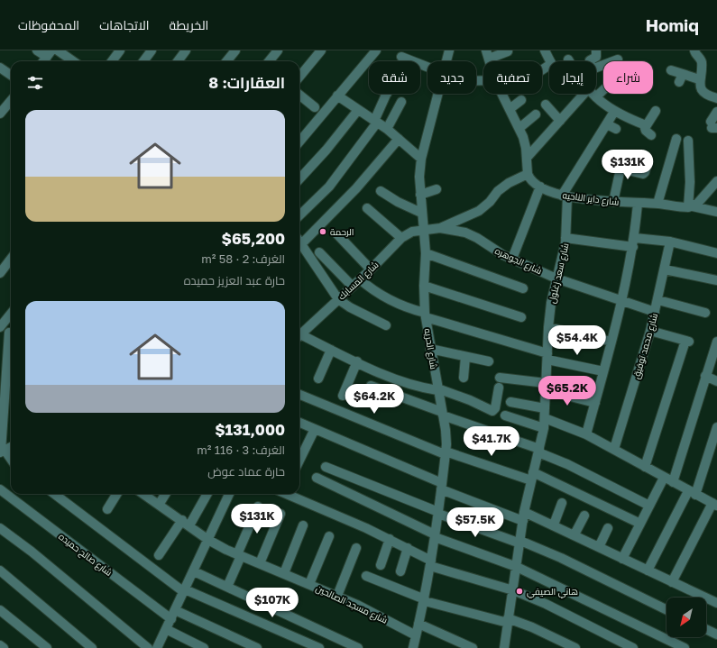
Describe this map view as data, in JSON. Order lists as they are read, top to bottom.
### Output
{
  "streets": {
    "street": [
      "شارع داير الناحيه",
      "شارع الجوهره",
      "شارع سعد زغلول",
      "شارع المسابك",
      "شارع محمد توفيق",
      "شارع الحريه",
      "شارع صالح حميده",
      "شارع مسجد الصالحين"
    ]
  },
  "crossings": [
    ["شارع داير الناحيه", "شارع سعد زغلول"],
    ["شارع الجوهره", "شارع سعد زغلول"],
    ["شارع الجوهره", "شارع المسابك"],
    ["شارع الجوهره", "شارع محمد توفيق"],
    ["شارع الجوهره", "شارع الحريه"],
    ["شارع المسابك", "شارع الحريه"],
    ["شارع الحريه", "شارع مسجد الصالحين"]
  ],
  "places": ["الرحمة", "هاني الصيفي"],
  "north": "bottom left",
  "page": {
    "header": "Homiq",
    "nav": ["الخريطة", "الاتجاهات", "المحفوظات"],
    "chip": [
      "شراء",
      "إيجار",
      "تصفية",
      "جديد",
      "شقة"
    ],
    "heading": "العقارات: 8",
    "list": [
      {
        "name": "$65,200",
        "note": "الغرف: 2 · 58 m² · حارة عبد العزيز حميده"
      },
      {
        "name": "$131,000",
        "note": "الغرف: 3 · 116 m² · حارة عماد عوض"
      }
    ],
    "price": [
      "$131K",
      "$54.4K",
      "$65.2K",
      "$64.2K",
      "$41.7K",
      "$131K",
      "$57.5K",
      "$107K"
    ]
  }
}
